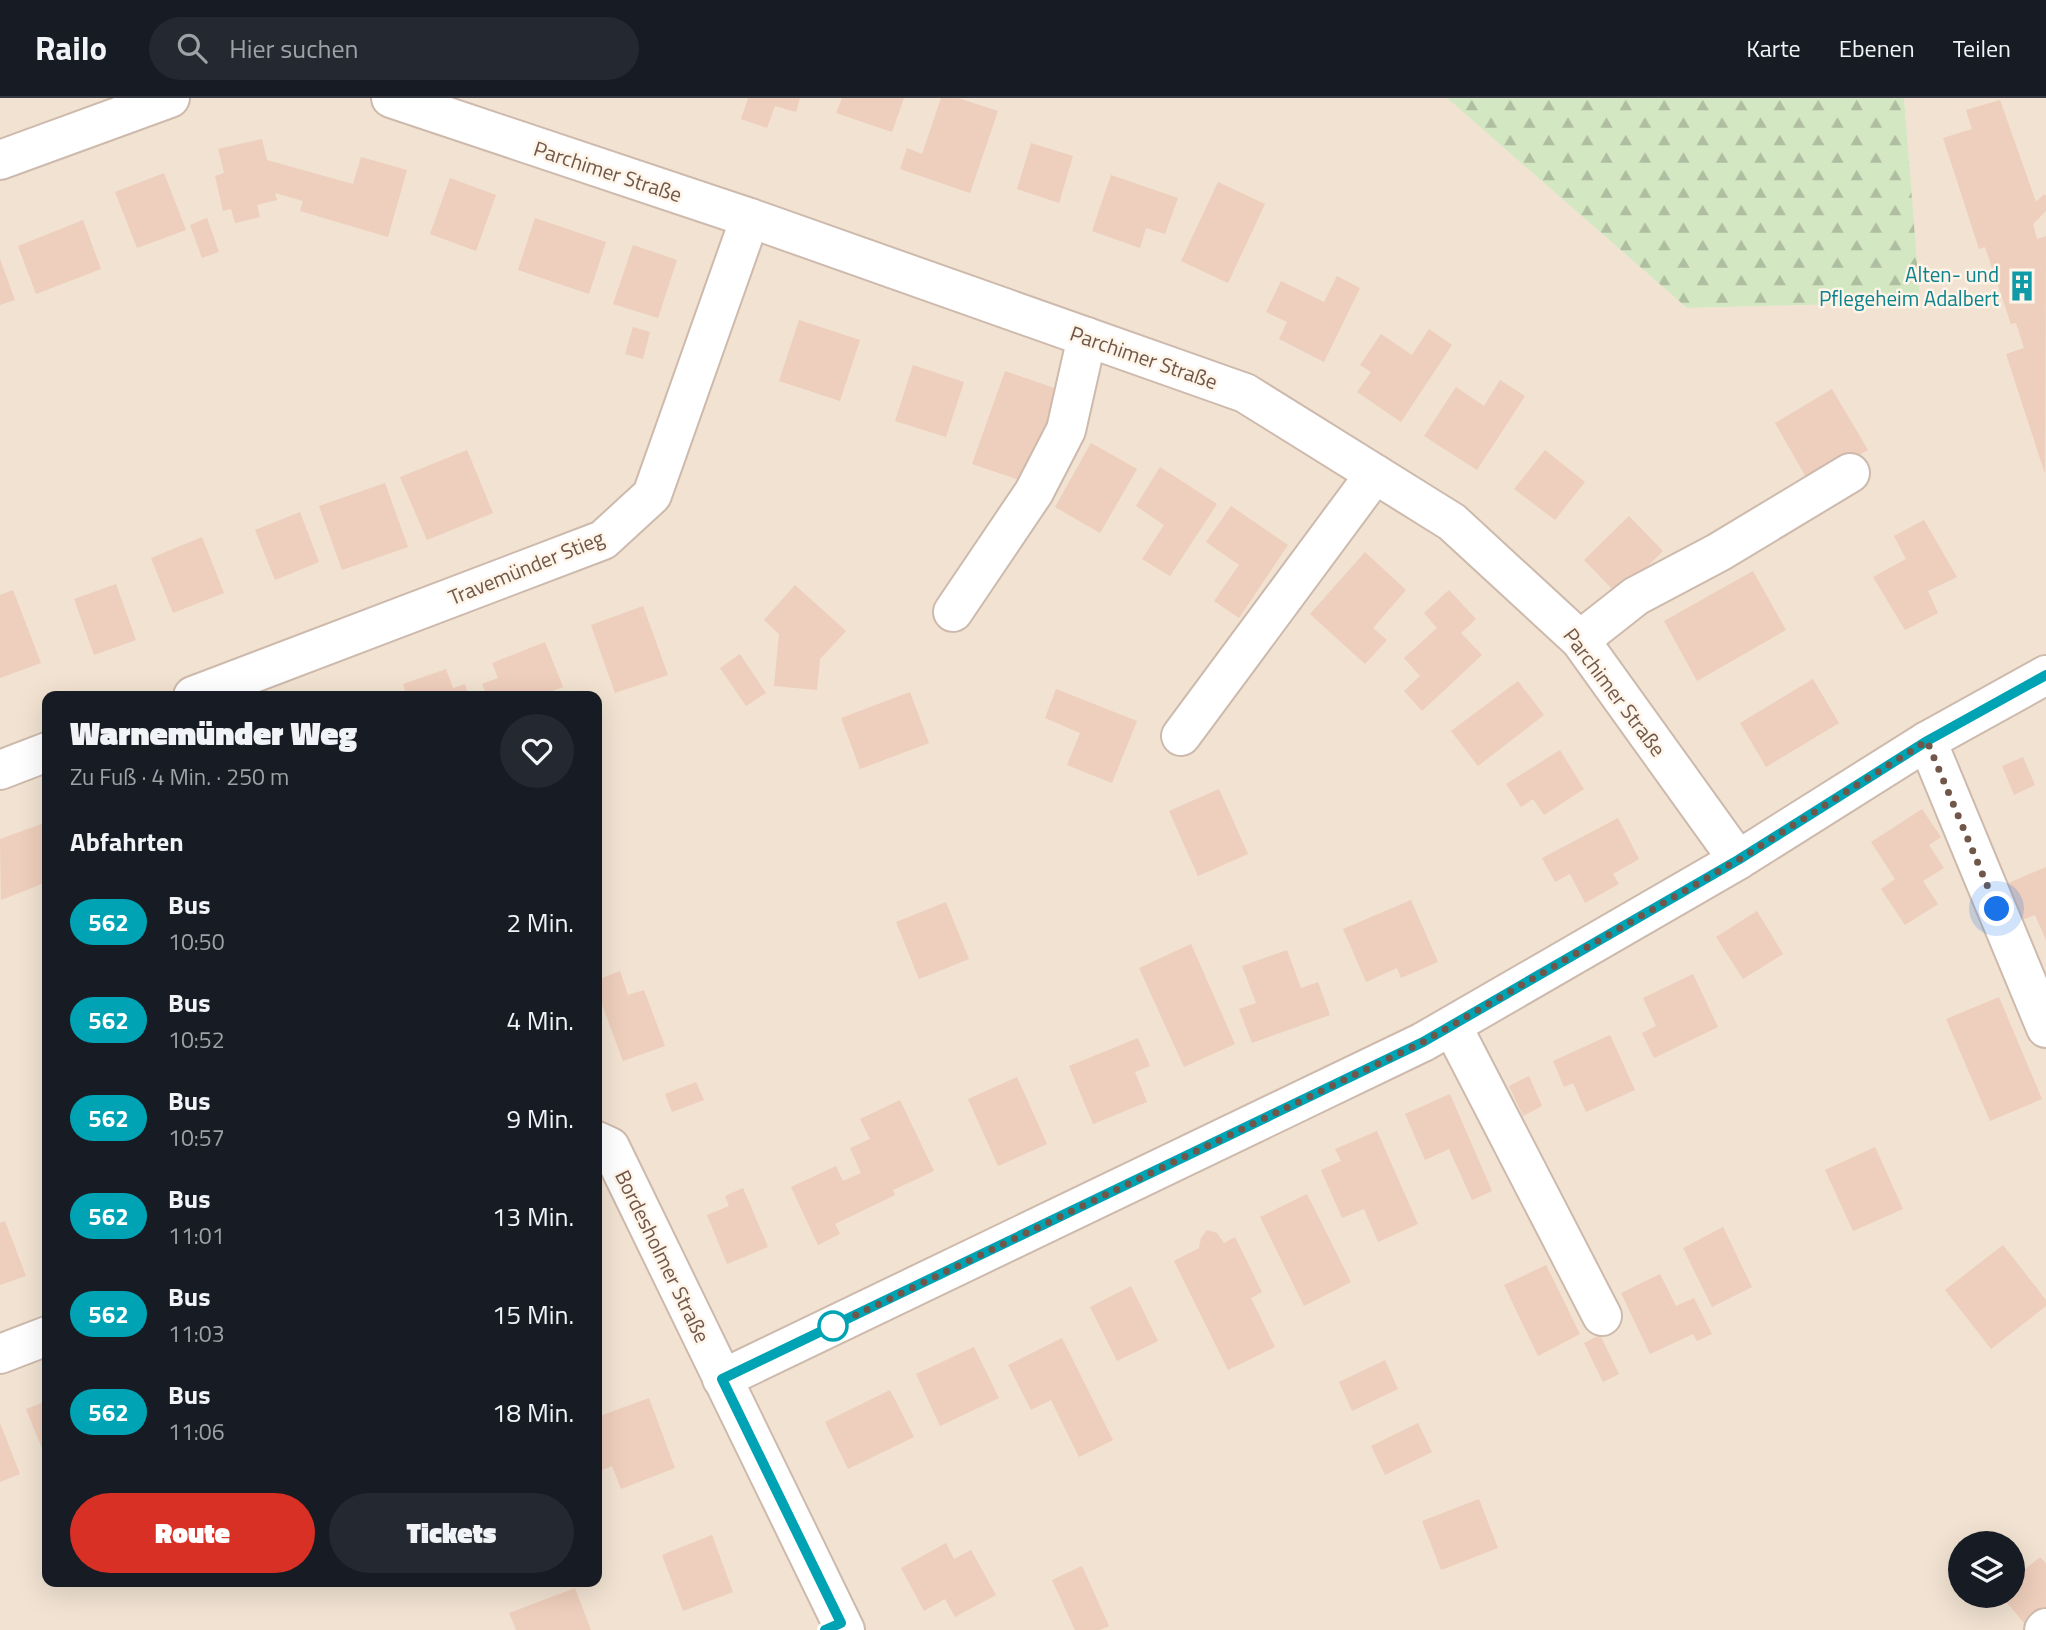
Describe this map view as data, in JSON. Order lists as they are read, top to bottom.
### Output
{
  "streets": {
    "street": ["Parchimer Straße", "Travemünder Stieg", "Bordesholmer Straße"]
  },
  "crossings": [
    ["Parchimer Straße", "Travemünder Stieg"]
  ],
  "places": {
    "building": ["Alten- und Pflegeheim Adalbert"]
  },
  "lines": ["bus line 562"],
  "page": {
    "header": "Railo",
    "search": "Hier suchen",
    "nav": ["Karte", "Ebenen", "Teilen"],
    "heading": [
      ["Warnemünder Weg", "Zu Fuß · 4 Min. · 250 m"],
      "Abfahrten"
    ],
    "list": [
      {
        "mark": "562",
        "name": "Bus",
        "note": "10:50",
        "value": "2 Min."
      },
      {
        "mark": "562",
        "name": "Bus",
        "note": "10:52",
        "value": "4 Min."
      },
      {
        "mark": "562",
        "name": "Bus",
        "note": "10:57",
        "value": "9 Min."
      },
      {
        "mark": "562",
        "name": "Bus",
        "note": "11:01",
        "value": "13 Min."
      },
      {
        "mark": "562",
        "name": "Bus",
        "note": "11:03",
        "value": "15 Min."
      },
      {
        "mark": "562",
        "name": "Bus",
        "note": "11:06",
        "value": "18 Min."
      }
    ],
    "buttons": ["Route", "Tickets"]
  }
}
